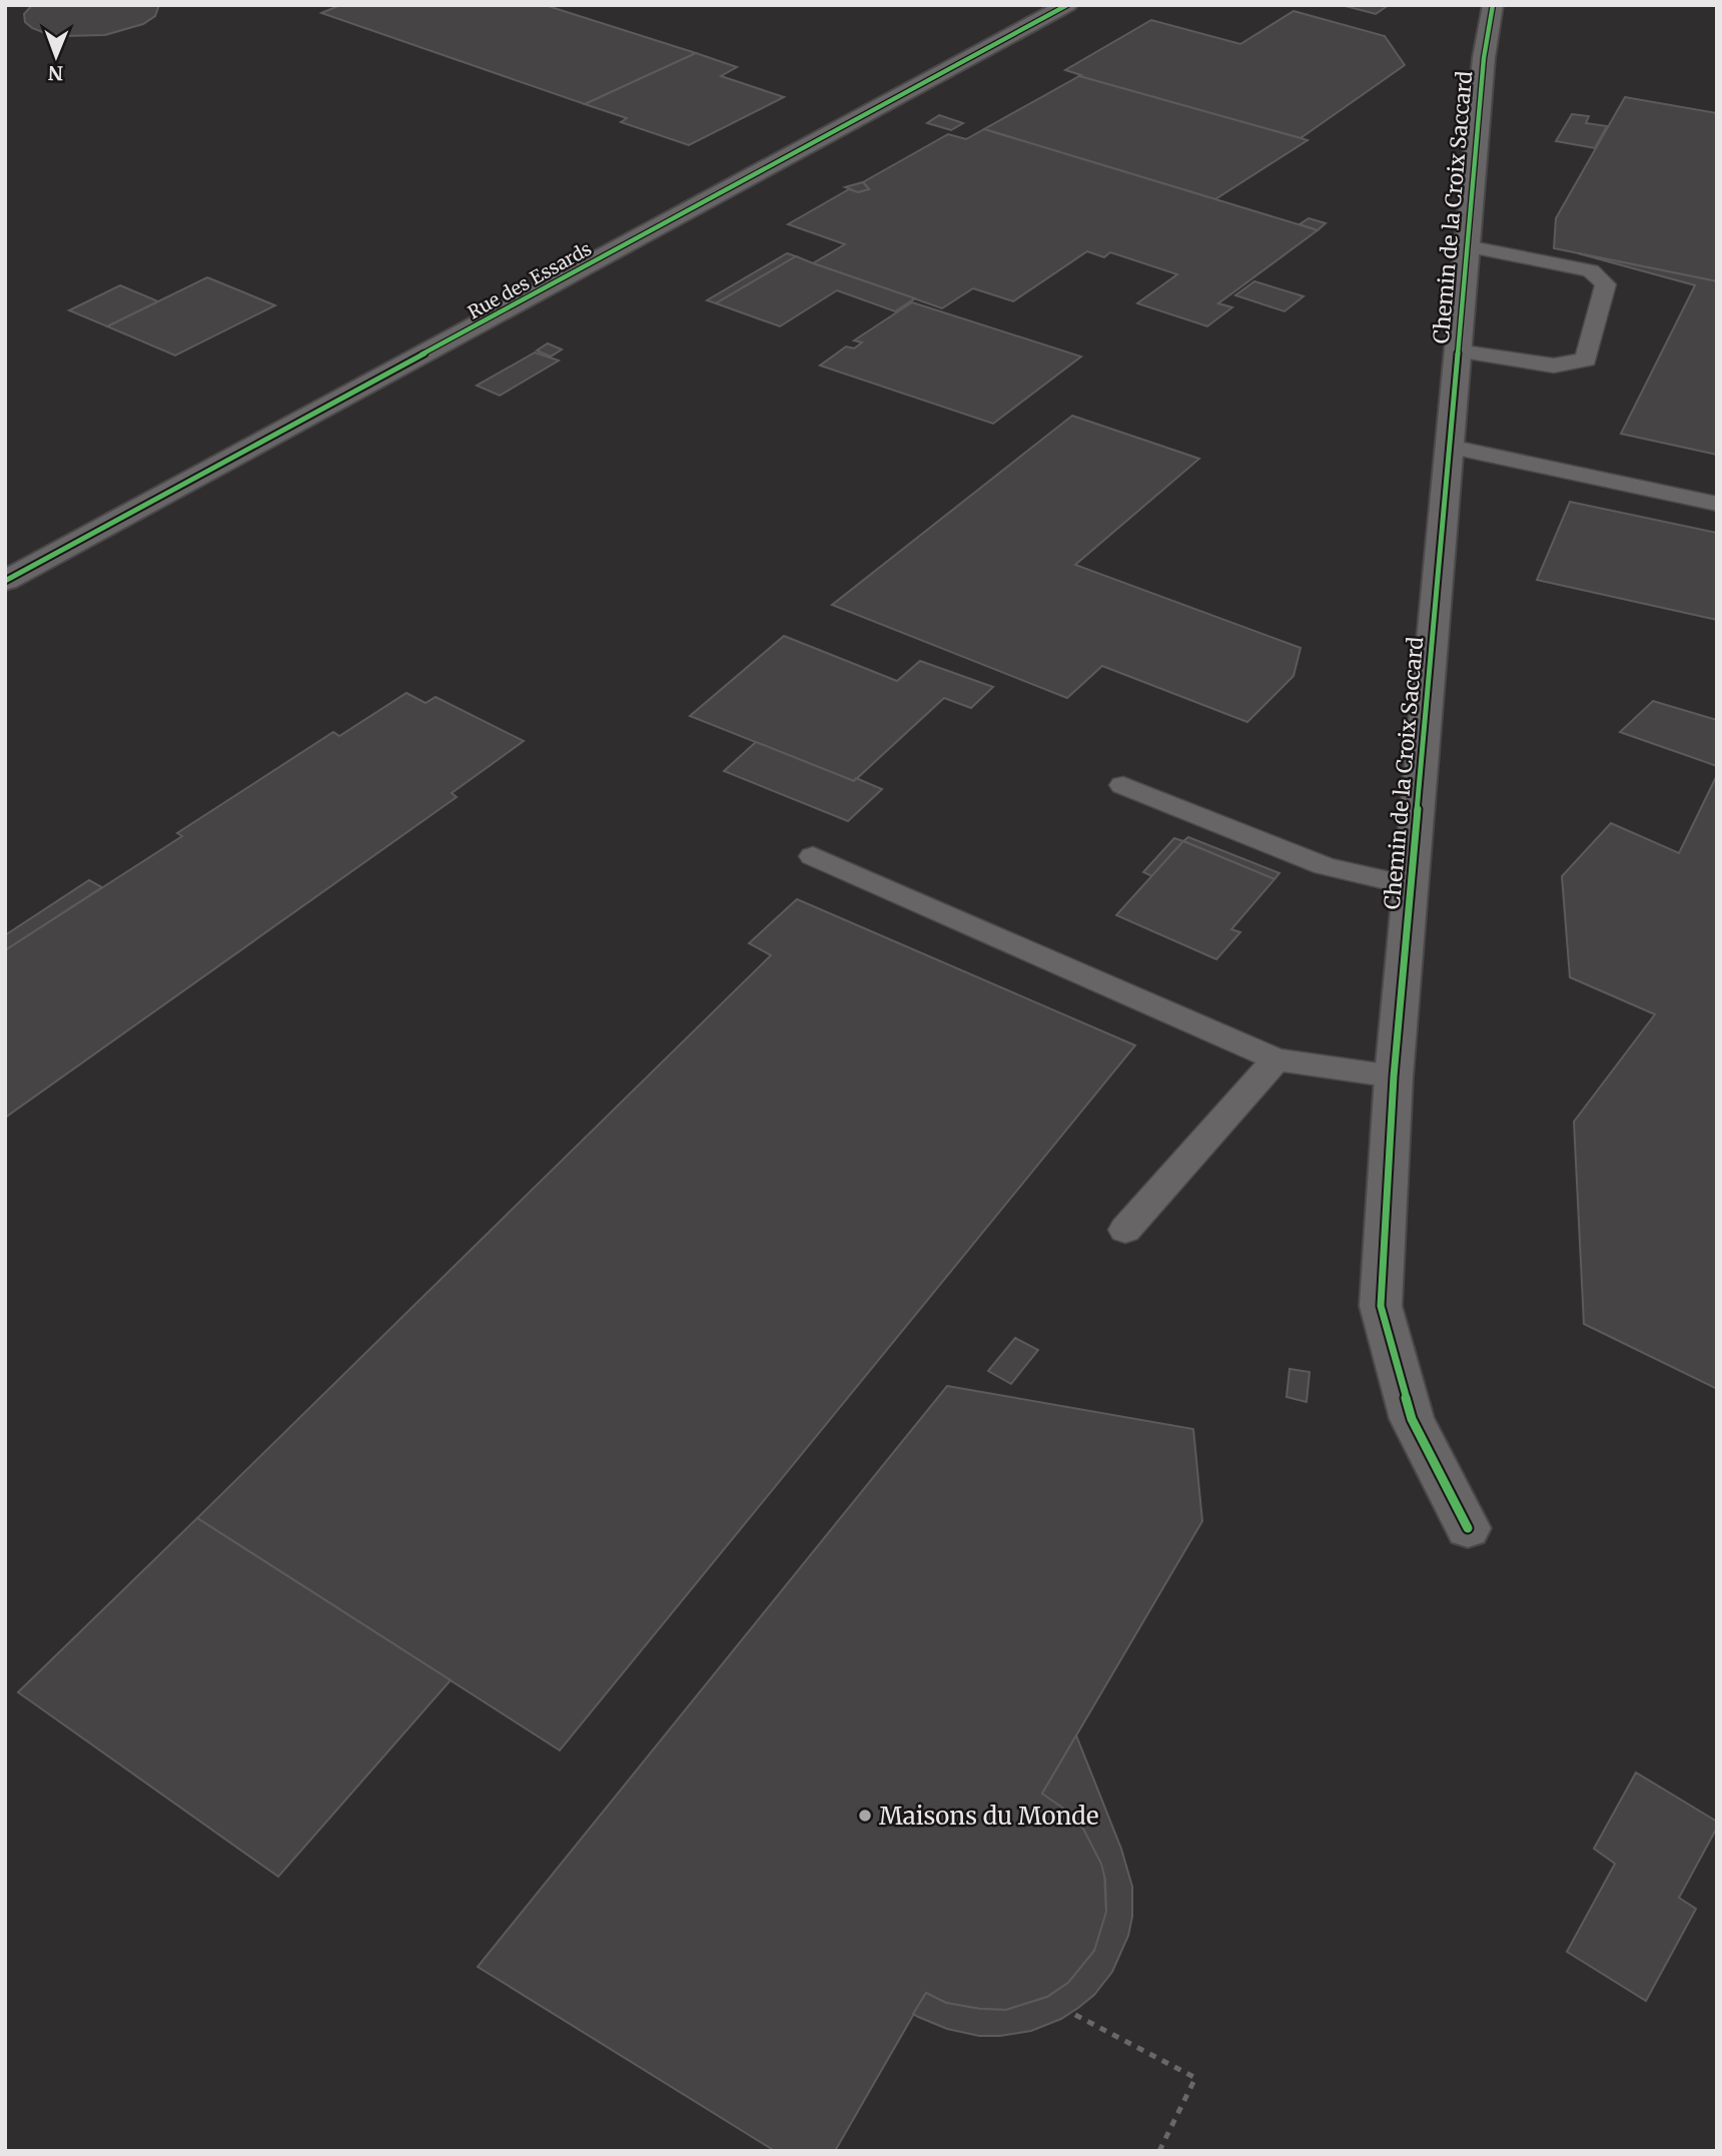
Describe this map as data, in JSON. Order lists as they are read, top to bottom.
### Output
{
  "streets": {
    "street": ["Chemin de la Croix Saccard", "Rue des Essards"]
  },
  "places": ["Maisons du Monde"],
  "north": "bottom"
}
